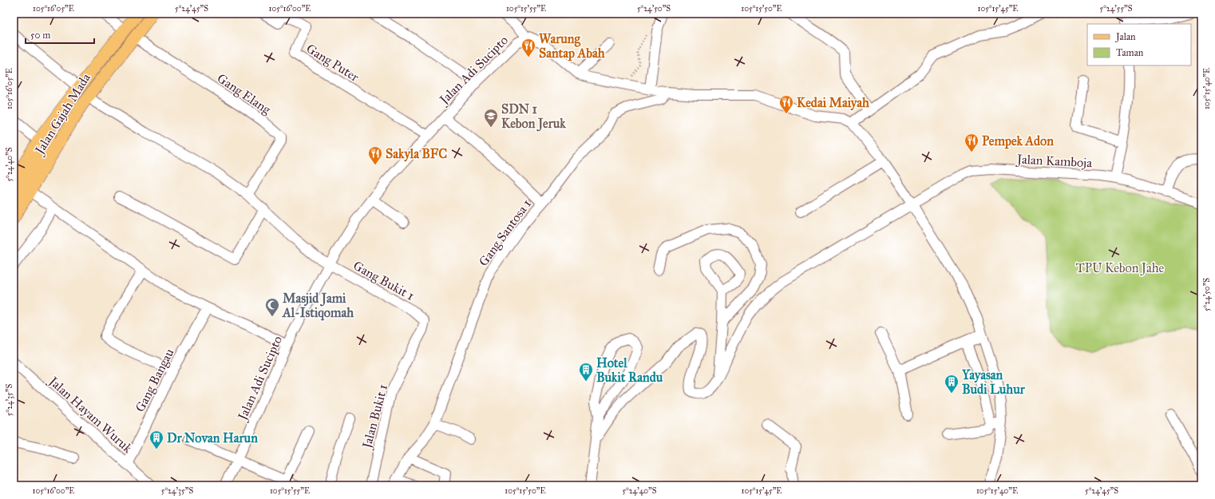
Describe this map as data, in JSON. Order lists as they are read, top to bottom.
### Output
{
  "streets": {
    "main road": ["Jalan Gajah Mada"],
    "street": [
      "Gang Puter",
      "Jalan Adi Sucipto",
      "Gang Elang",
      "Jalan Kamboja",
      "Gang Santosa 1",
      "Gang Bukit 1",
      "Gang Bangau",
      "Jalan Hayam Wuruk",
      "Jalan Bukit 1"
    ]
  },
  "crossings": [
    ["Gang Puter", "Jalan Adi Sucipto"],
    ["Jalan Adi Sucipto", "Gang Santosa 1"],
    ["Jalan Adi Sucipto", "Gang Bukit 1"],
    ["Gang Elang", "Jalan Gajah Mada"],
    ["Gang Elang", "Gang Bukit 1"],
    ["Jalan Gajah Mada", "Gang Bukit 1"],
    ["Gang Bukit 1", "Jalan Bukit 1"],
    ["Gang Bangau", "Jalan Hayam Wuruk"]
  ],
  "parks": ["TPU Kebon Jahe"],
  "places": {
    "restaurant": [
      "Warung Santap Abah",
      "Kedai Maiyah",
      "Pempek Adon",
      "Sakyla BFC"
    ],
    "school or university": ["SDN 1 Kebon Jeruk"],
    "mosque": ["Masjid Jami Al-Istiqomah"],
    "building": ["Hotel Bukit Randu", "Yayasan Budi Luhur", "Dr Novan Harun"]
  },
  "legend": ["Jalan", "Taman"],
  "scale_bar": "50 m",
  "coordinates": [
    "105°16'05\"E",
    "5°24'45\"S",
    "105°16'00\"E",
    "105°15'55\"E",
    "5°24'50\"S",
    "105°15'50\"E",
    "105°15'45\"E",
    "5°24'55\"S",
    "105°15'40\"E",
    "5°24'40\"S",
    "5°24'35\"S"
  ]
}
